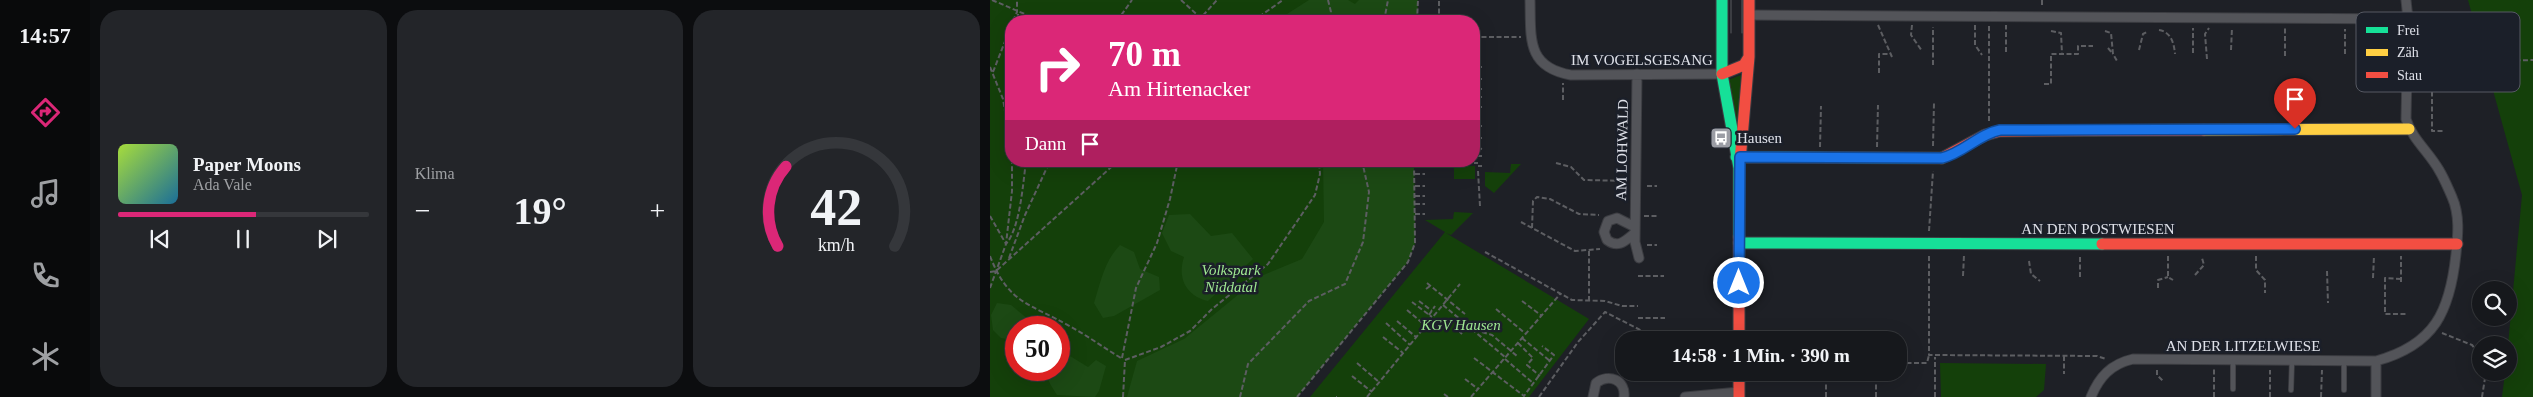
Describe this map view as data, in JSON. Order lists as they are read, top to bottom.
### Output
{
  "streets": {
    "street": [
      "IM VOGELSGESANG",
      "AM LOHWALD",
      "AN DEN POSTWIESEN",
      "AN DER LITZELWIESE"
    ]
  },
  "crossings": [
    ["IM VOGELSGESANG", "AM LOHWALD"],
    ["AN DEN POSTWIESEN", "AN DER LITZELWIESE"]
  ],
  "parks": ["Volkspark Niddatal", "KGV Hausen"],
  "places": {
    "bus stop": ["Hausen"]
  },
  "legend": ["Frei", "Zäh", "Stau"],
  "page": {
    "tabs": "14:57",
    "tile": "Klima",
    "turn": ["70 m", "Am Hirtenacker"],
    "then": "Dann",
    "song": ["Paper Moons", "Ada Vale"],
    "heat": ["−", "19°", "+"],
    "limit": "50",
    "trip": "14:58 · 1 Min. · 390 m",
    "gauge": ["42", "km/h"]
  }
}
